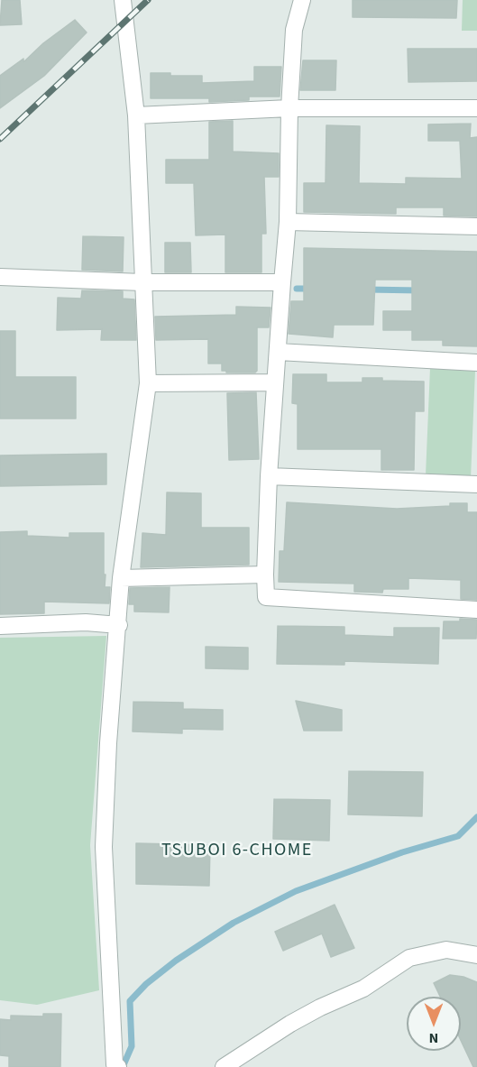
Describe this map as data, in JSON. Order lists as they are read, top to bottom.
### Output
{
  "districts": ["TSUBOI 6-CHOME"],
  "north": "bottom"
}
